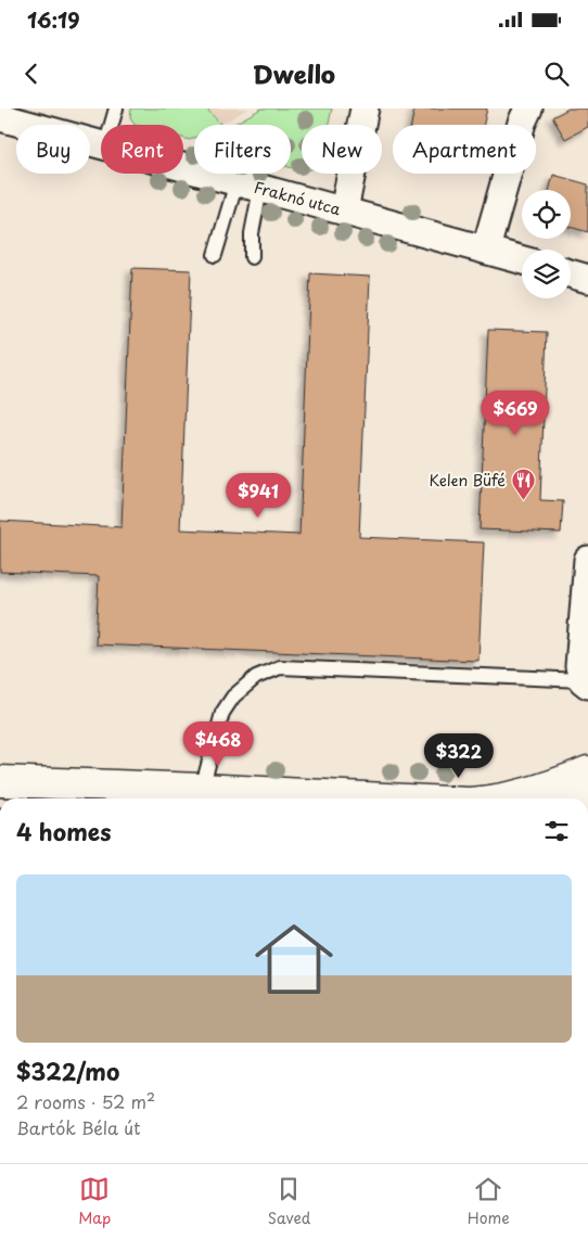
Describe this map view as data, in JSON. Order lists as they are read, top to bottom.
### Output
{
  "streets": {
    "street": ["Fraknó utca"]
  },
  "places": {
    "restaurant": ["Kelen Büfé"]
  },
  "page": {
    "status": "16:19",
    "header": "Dwello",
    "chip": [
      "Buy",
      "Rent",
      "Filters",
      "New",
      "Apartment"
    ],
    "price": [
      "$669",
      "$941",
      "$468",
      "$322"
    ],
    "heading": "4 homes",
    "list": [
      {
        "name": "$322/mo",
        "note": "2 rooms · 52 m² · Bartók Béla út"
      }
    ],
    "tabs": ["Map", "Saved", "Home"]
  }
}
